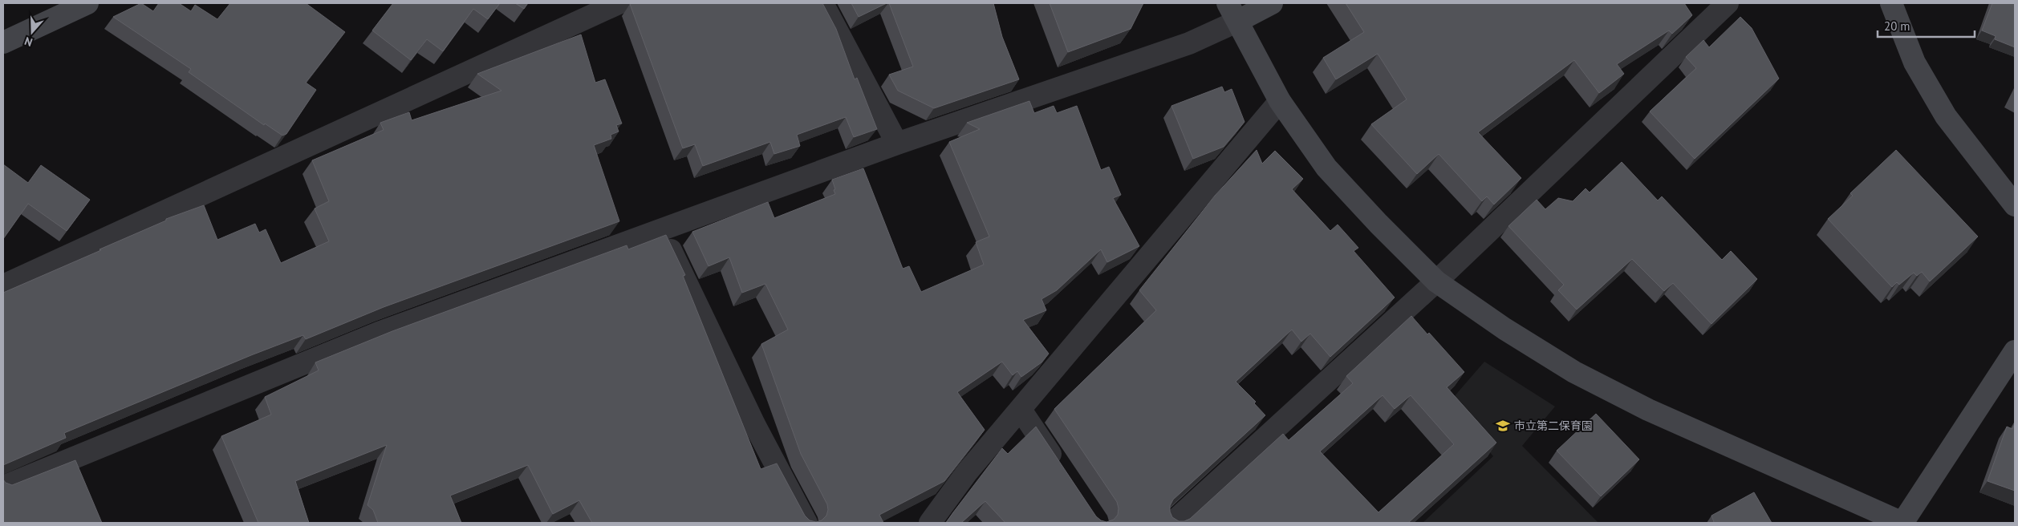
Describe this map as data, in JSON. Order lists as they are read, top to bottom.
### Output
{
  "places": {
    "school or university": ["市立第二保育園"]
  },
  "scale_bar": "20 m",
  "north": "bottom"
}
